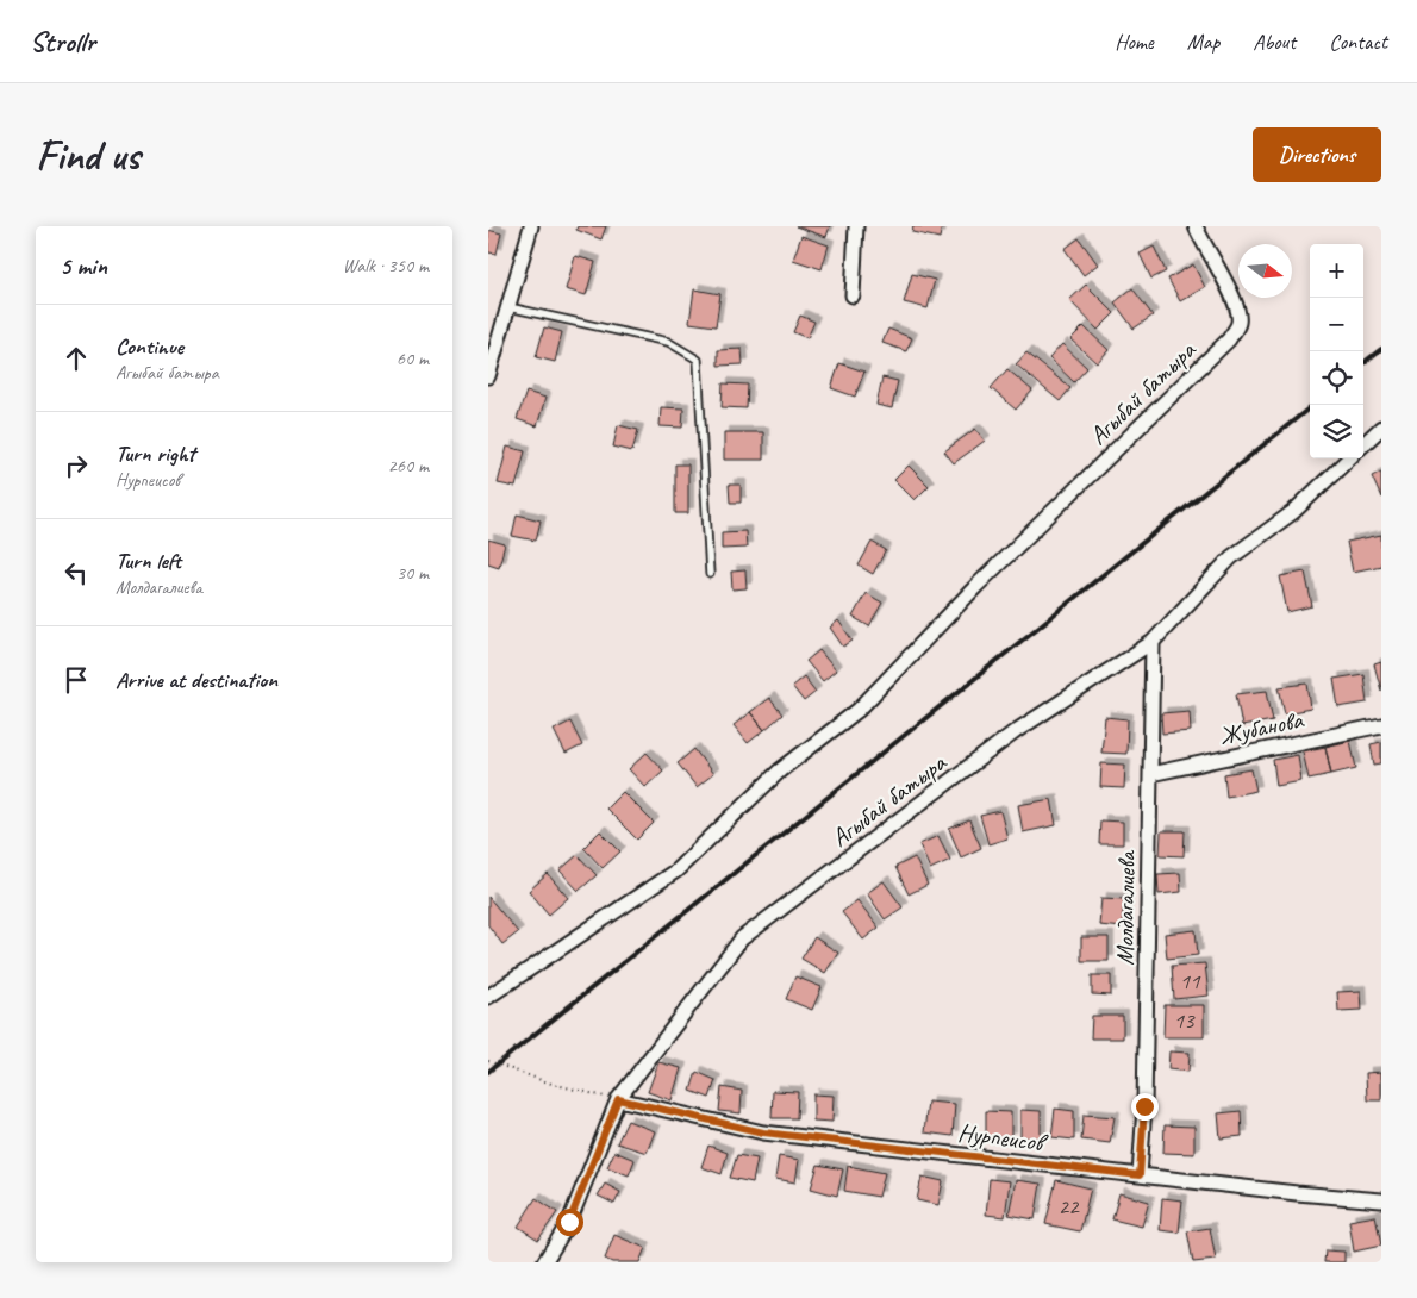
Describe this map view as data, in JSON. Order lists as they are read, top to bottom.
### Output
{
  "streets": {
    "street": [
      "Агыбай батыра",
      "Жубанова",
      "Молдагалиева",
      "Нурпеисов"
    ]
  },
  "crossings": [
    ["Агыбай батыра", "Молдагалиева"],
    ["Агыбай батыра", "Нурпеисов"],
    ["Жубанова", "Молдагалиева"],
    ["Молдагалиева", "Нурпеисов"]
  ],
  "house_numbers": ["11", "13", "22"],
  "north": "right",
  "page": {
    "header": "Strollr",
    "nav": [
      "Home",
      "Map",
      "About",
      "Contact"
    ],
    "buttons": "Directions",
    "title": "Find us",
    "heading": ["5 min", "Walk · 350 m"],
    "map_buttons": ["+", "−"],
    "list": [
      ["Continue", "Агыбай батыра", "60 m"],
      ["Turn right", "Нурпеисов", "260 m"],
      ["Turn left", "Молдагалиева", "30 m"],
      "Arrive at destination"
    ]
  }
}
